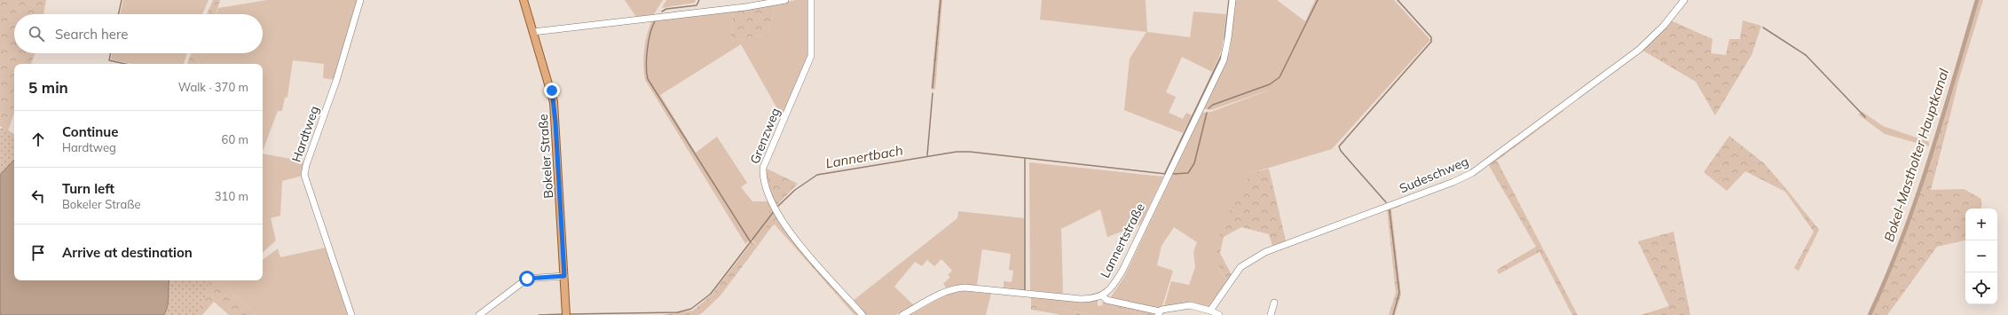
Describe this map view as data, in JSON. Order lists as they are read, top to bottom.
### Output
{
  "streets": {
    "main road": ["Bokeler Straße"],
    "street": [
      "Hardtweg",
      "Grenzweg",
      "Sudeschweg",
      "Lannertstraße"
    ]
  },
  "water": ["Bokel-Mastholter Hauptkanal", "Lannertbach"],
  "page": {
    "search": "Search here",
    "heading": ["5 min", "Walk · 370 m"],
    "list": [
      ["Continue", "Hardtweg", "60 m"],
      ["Turn left", "Bokeler Straße", "310 m"],
      "Arrive at destination"
    ],
    "map_buttons": ["+", "−"]
  }
}
